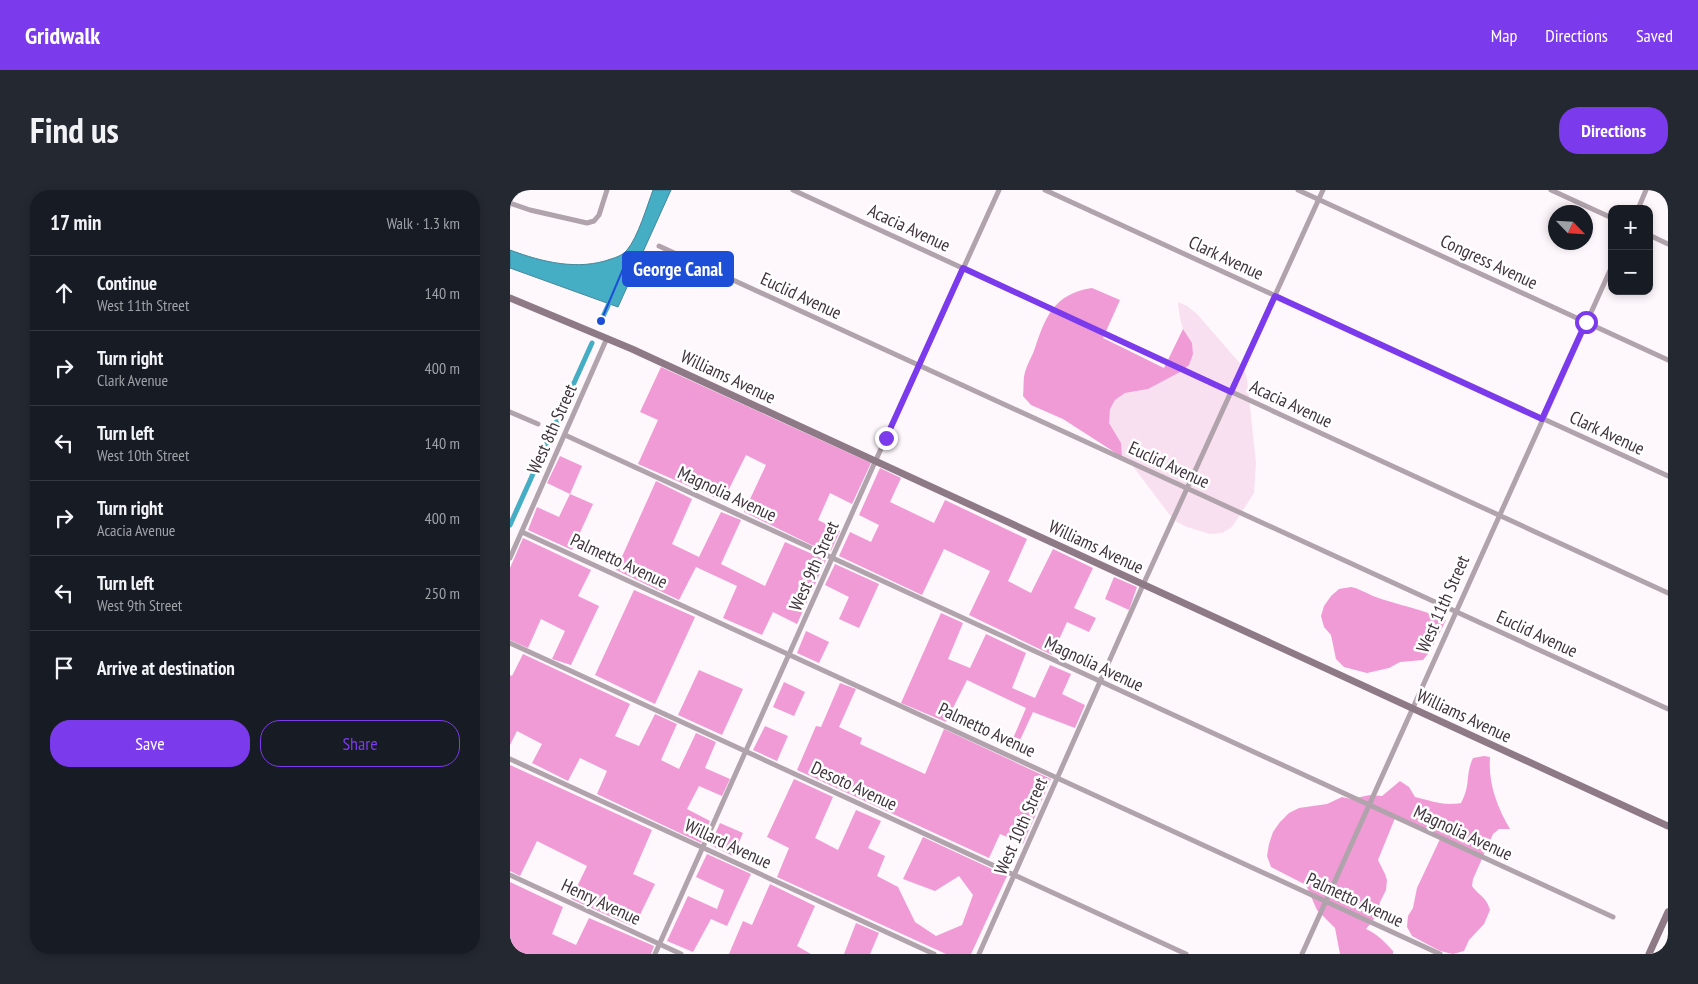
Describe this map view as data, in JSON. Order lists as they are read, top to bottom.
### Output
{
  "streets": {
    "street": [
      "Acacia Avenue",
      "Clark Avenue",
      "Congress Avenue",
      "Euclid Avenue",
      "Williams Avenue",
      "West 8th Street",
      "Magnolia Avenue",
      "Palmetto Avenue",
      "West 9th Street",
      "West 11th Street",
      "Desoto Avenue",
      "West 10th Street",
      "Willard Avenue",
      "Henry Avenue"
    ]
  },
  "crossings": [
    ["Acacia Avenue", "West 9th Street"],
    ["Acacia Avenue", "West 11th Street"],
    ["Acacia Avenue", "West 10th Street"],
    ["Clark Avenue", "West 11th Street"],
    ["Clark Avenue", "West 10th Street"],
    ["Congress Avenue", "West 11th Street"],
    ["Congress Avenue", "West 10th Street"],
    ["Euclid Avenue", "West 9th Street"],
    ["Euclid Avenue", "West 11th Street"],
    ["Euclid Avenue", "West 10th Street"],
    ["Williams Avenue", "West 8th Street"],
    ["Williams Avenue", "West 9th Street"],
    ["Williams Avenue", "West 11th Street"],
    ["Williams Avenue", "West 10th Street"],
    ["West 8th Street", "Magnolia Avenue"],
    ["West 8th Street", "Palmetto Avenue"],
    ["Magnolia Avenue", "West 9th Street"],
    ["Magnolia Avenue", "West 11th Street"],
    ["Magnolia Avenue", "West 10th Street"],
    ["Palmetto Avenue", "West 9th Street"],
    ["Palmetto Avenue", "West 11th Street"],
    ["Palmetto Avenue", "West 10th Street"],
    ["West 9th Street", "Desoto Avenue"],
    ["West 9th Street", "Willard Avenue"],
    ["West 9th Street", "Henry Avenue"],
    ["Desoto Avenue", "West 10th Street"]
  ],
  "places": ["George Canal"],
  "north": "bottom right",
  "page": {
    "header": "Gridwalk",
    "nav": ["Map", "Directions", "Saved"],
    "title": "Find us",
    "buttons": [
      "Directions",
      ["Save", "Share"]
    ],
    "heading": ["17 min", "Walk · 1.3 km"],
    "map_buttons": ["+", "−"],
    "list": [
      ["Continue", "West 11th Street", "140 m"],
      ["Turn right", "Clark Avenue", "400 m"],
      ["Turn left", "West 10th Street", "140 m"],
      ["Turn right", "Acacia Avenue", "400 m"],
      ["Turn left", "West 9th Street", "250 m"],
      "Arrive at destination"
    ]
  }
}
